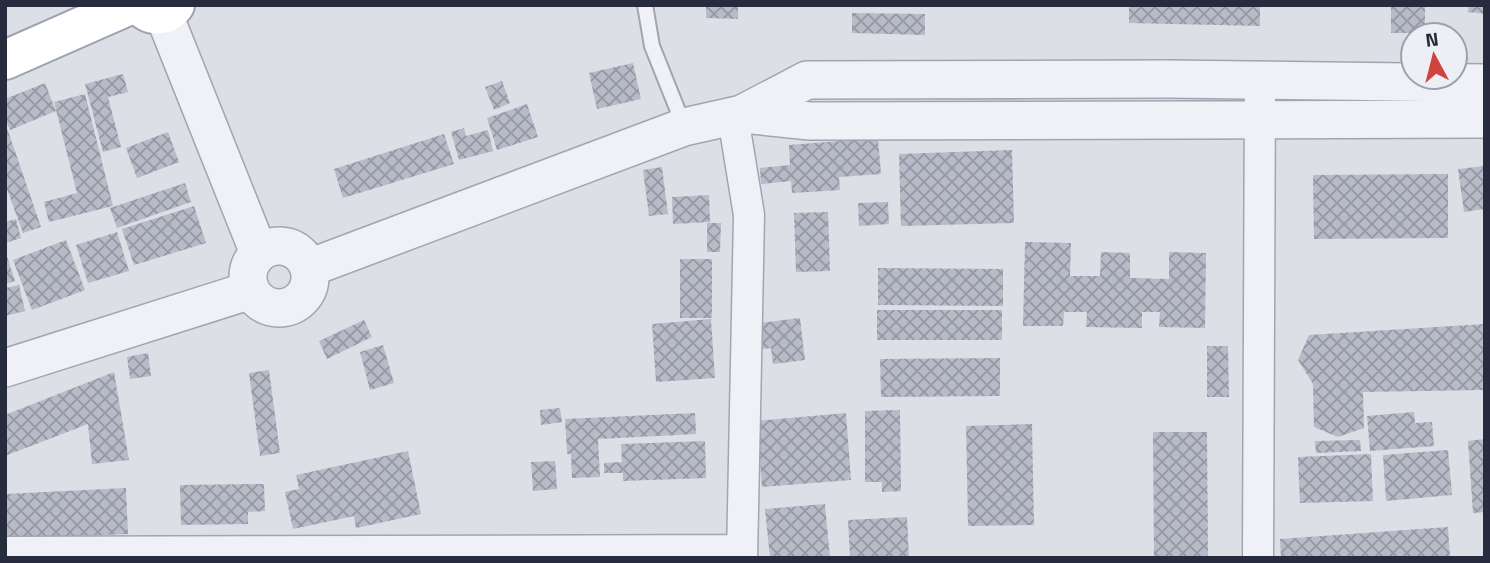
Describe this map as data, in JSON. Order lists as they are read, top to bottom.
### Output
{
  "north": "top"
}
